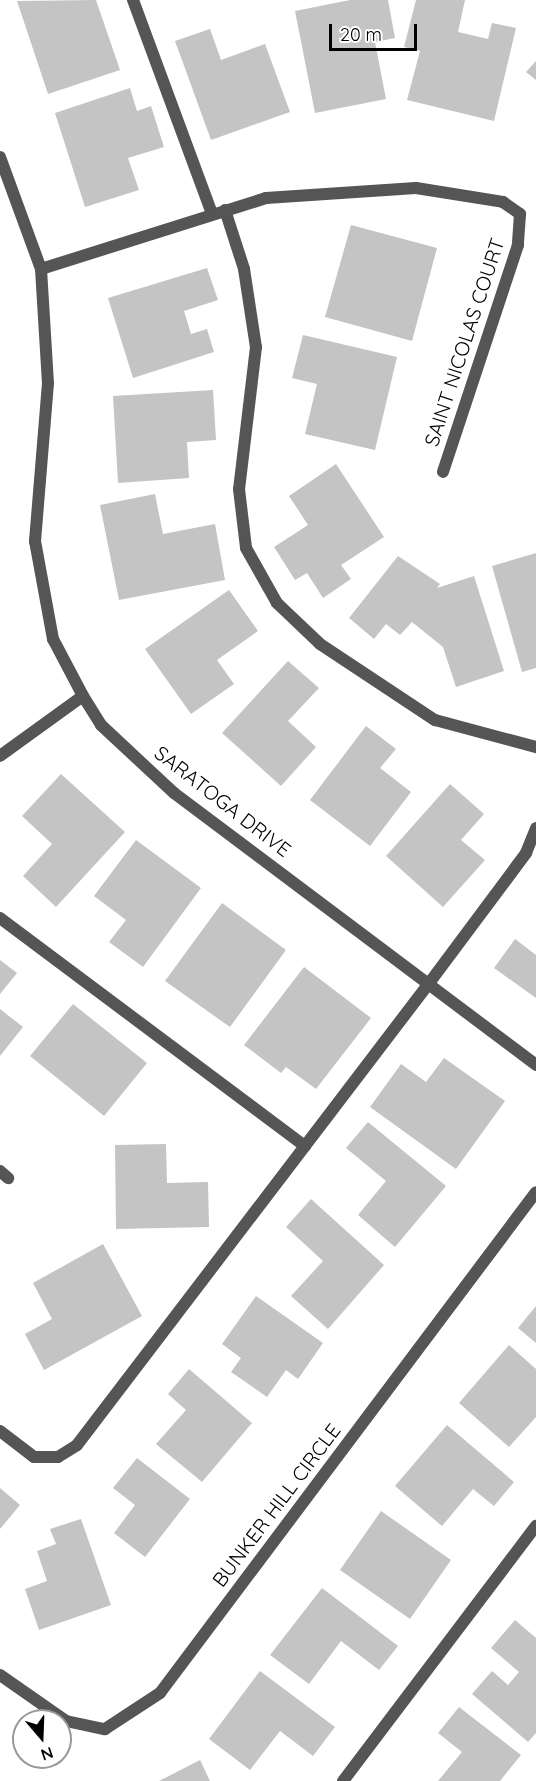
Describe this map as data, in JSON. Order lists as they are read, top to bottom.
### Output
{
  "streets": {
    "street": ["SAINT NICOLAS COURT", "SARATOGA DRIVE", "BUNKER HILL CIRCLE"]
  },
  "crossings": [
    ["SAINT NICOLAS COURT", "SARATOGA DRIVE"]
  ],
  "scale_bar": "20 m",
  "north": "bottom"
}
